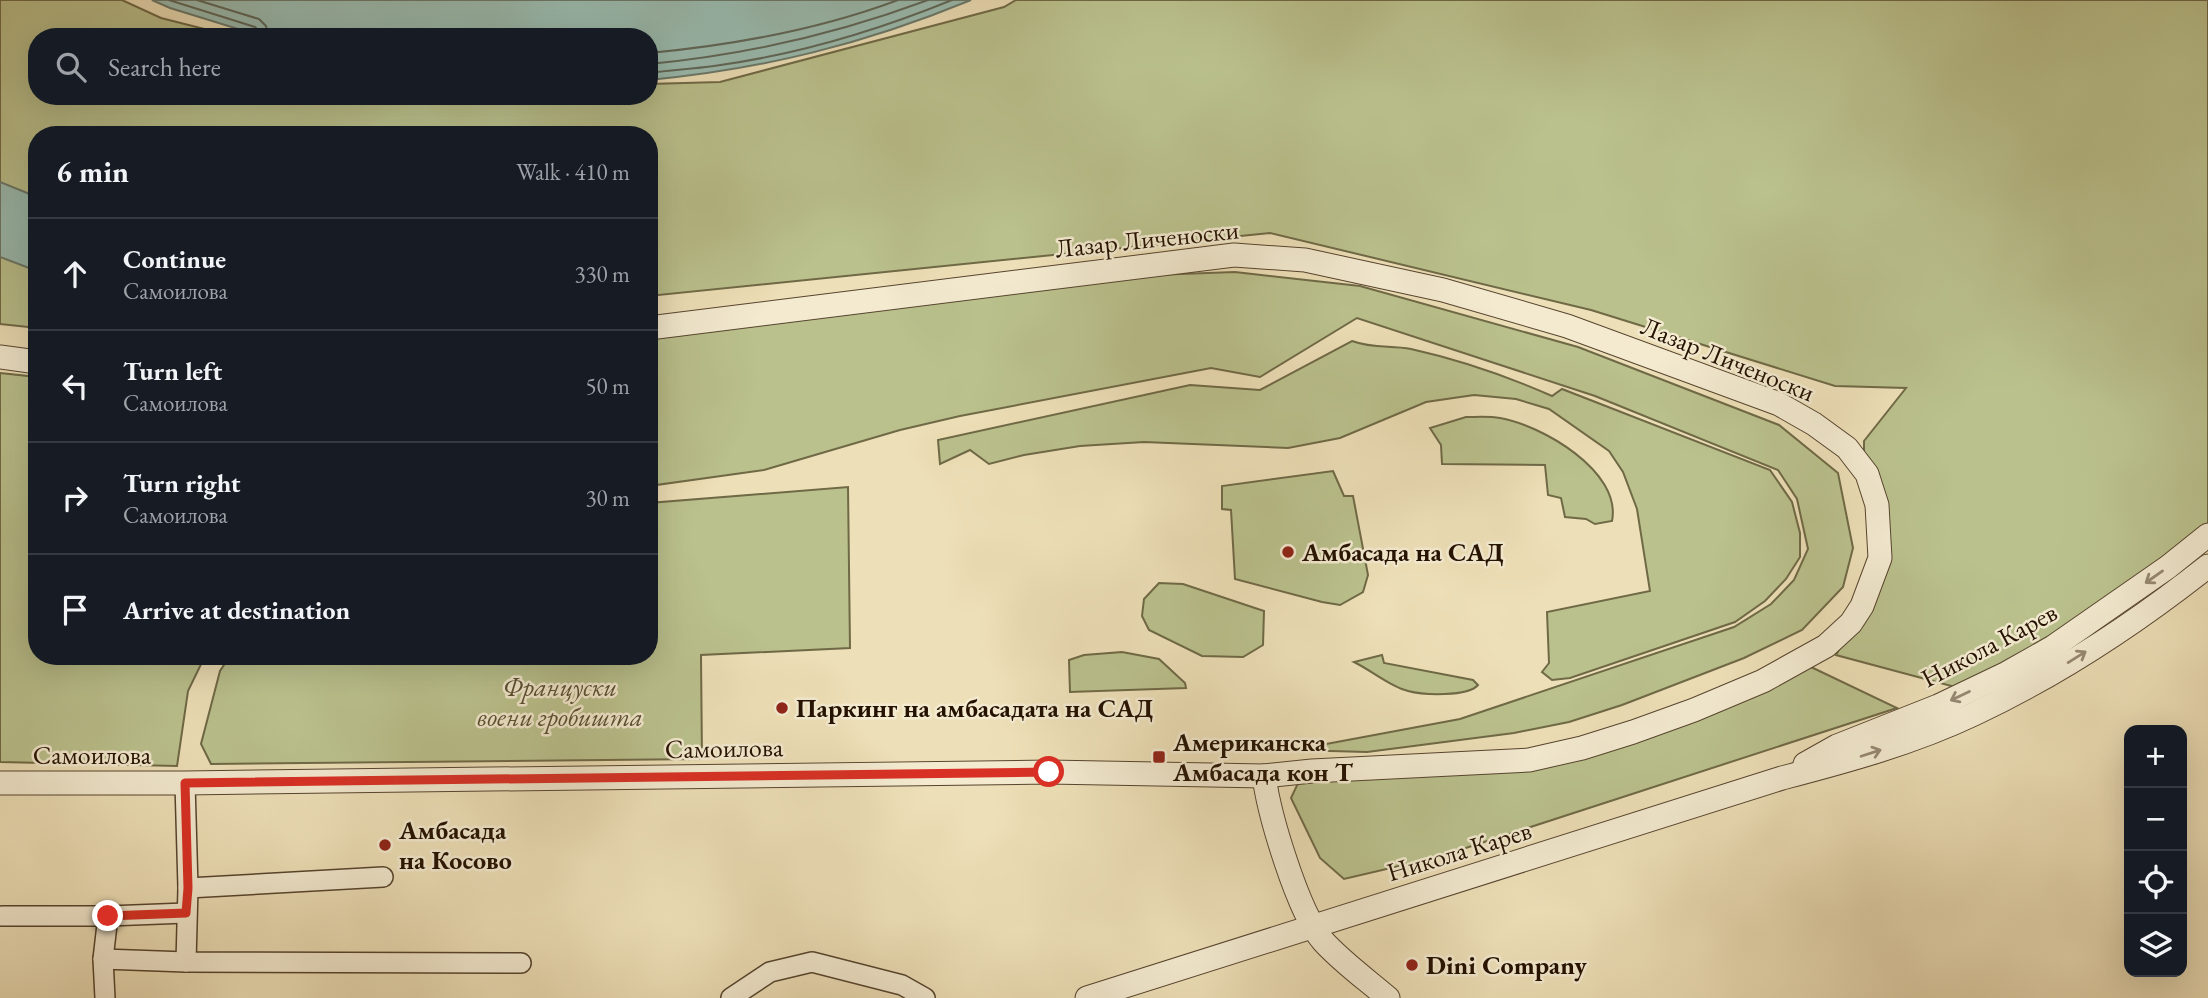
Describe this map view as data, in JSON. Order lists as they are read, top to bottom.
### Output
{
  "streets": {
    "street": ["Лазар Личеноски", "Никола Карев", "Самоилова"]
  },
  "crossings": [
    ["Лазар Личеноски", "Самоилова"]
  ],
  "parks": ["Француски воени гробишта"],
  "places": {
    "other": [
      "Амбасада на САД",
      "Паркинг на амбасадата на САД",
      "Амбасада на Косово",
      "Dini Company"
    ],
    "transit": ["Американска Амбасада кон Т"]
  },
  "page": {
    "search": "Search here",
    "heading": ["6 min", "Walk · 410 m"],
    "list": [
      ["Continue", "Самоилова", "330 m"],
      ["Turn left", "Самоилова", "50 m"],
      ["Turn right", "Самоилова", "30 m"],
      "Arrive at destination"
    ],
    "map_buttons": ["+", "−"]
  }
}
